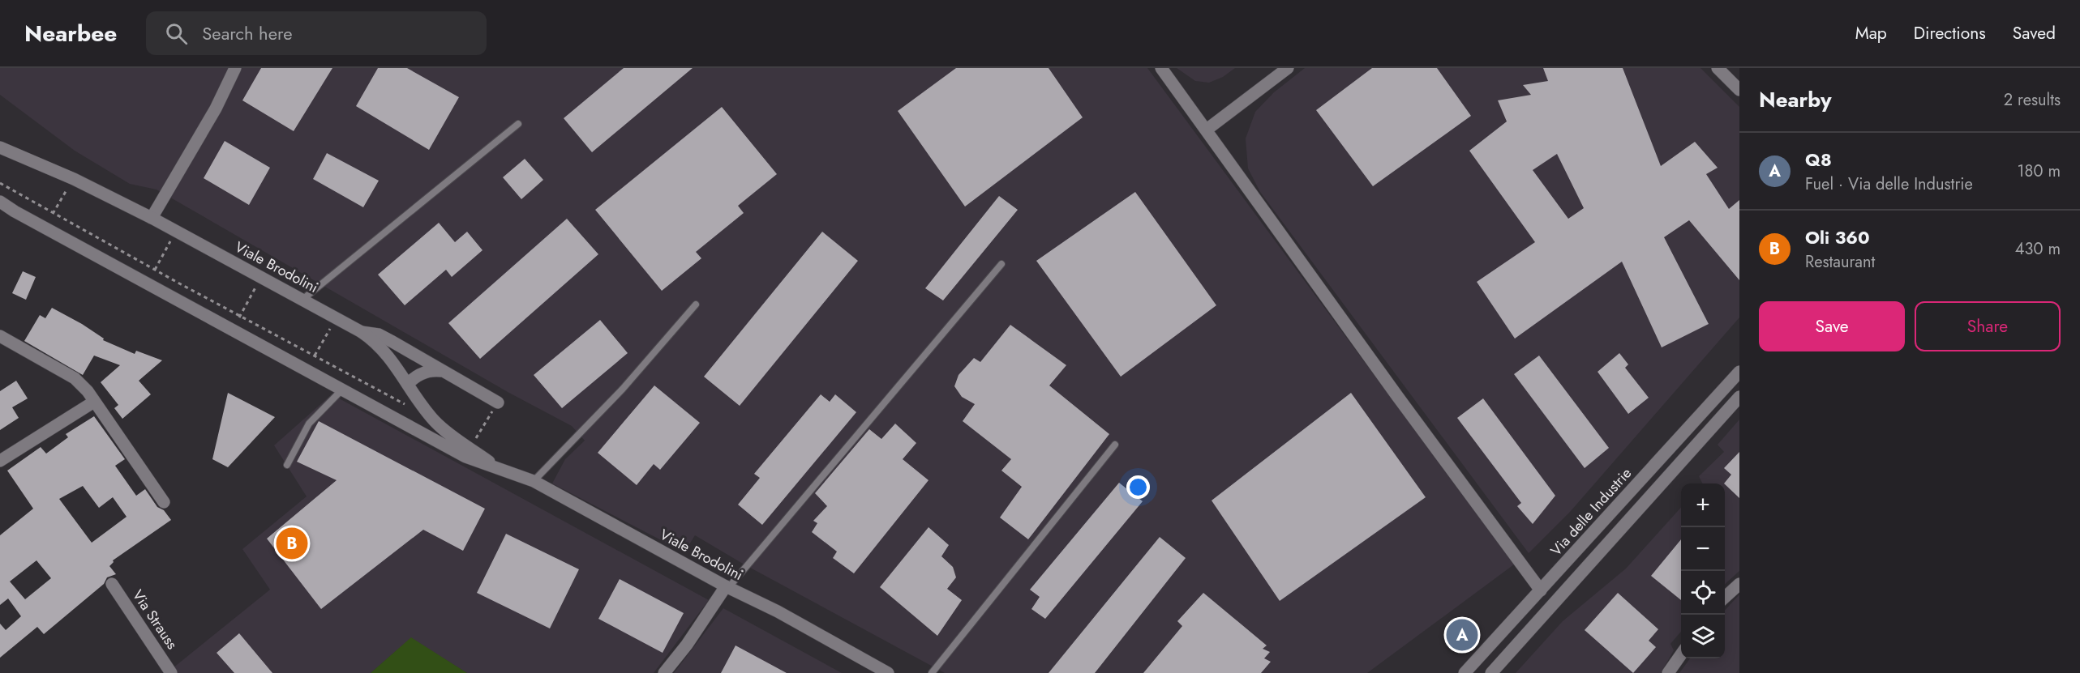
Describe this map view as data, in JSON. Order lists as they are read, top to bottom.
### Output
{
  "streets": {
    "street": ["Viale Brodolini", "Via delle Industrie", "Via Strauss"]
  },
  "page": {
    "header": "Nearbee",
    "search": "Search here",
    "nav": ["Map", "Directions", "Saved"],
    "heading": ["Nearby", "2 results"],
    "list": [
      {
        "mark": "A",
        "name": "Q8",
        "note": "Fuel · Via delle Industrie",
        "value": "180 m"
      },
      {
        "mark": "B",
        "name": "Oli 360",
        "note": "Restaurant",
        "value": "430 m"
      }
    ],
    "buttons": ["Save", "Share"],
    "map_buttons": ["+", "−"],
    "pins": ["B", "A"]
  }
}
